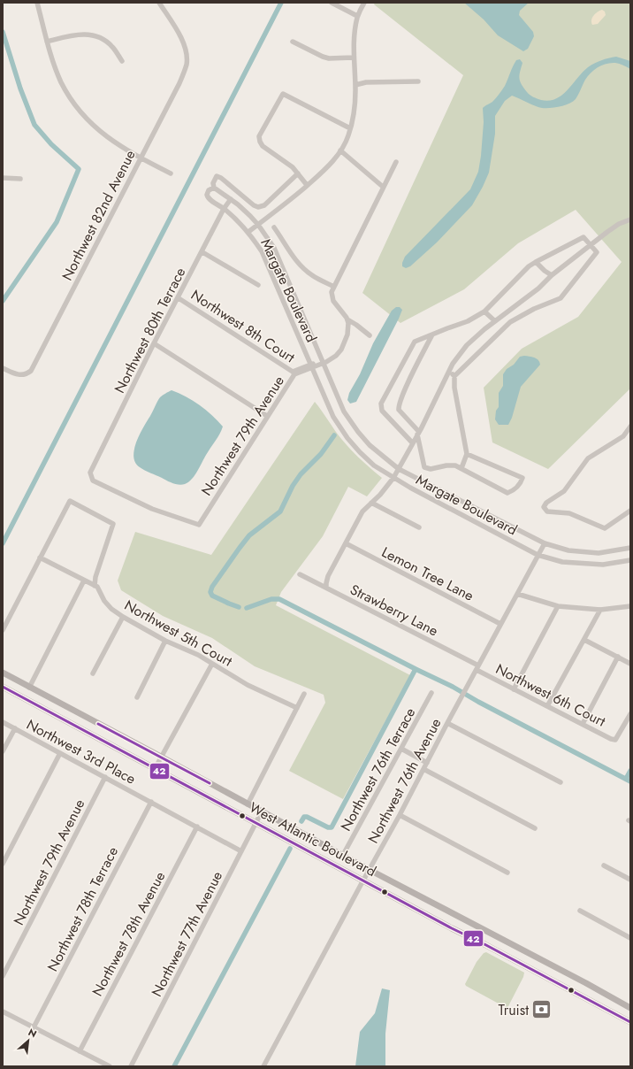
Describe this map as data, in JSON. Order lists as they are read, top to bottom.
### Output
{
  "streets": {
    "main road": ["West Atlantic Boulevard"],
    "street": [
      "Northwest 82nd Avenue",
      "Margate Boulevard",
      "Northwest 8th Court",
      "Northwest 80th Terrace",
      "Northwest 79th Avenue",
      "Lemon Tree Lane",
      "Strawberry Lane",
      "Northwest 5th Court",
      "Northwest 6th Court",
      "Northwest 3rd Place",
      "Northwest 76th Terrace",
      "Northwest 76th Avenue",
      "Northwest 78th Terrace",
      "Northwest 78th Avenue",
      "Northwest 77th Avenue"
    ]
  },
  "crossings": [
    ["Margate Boulevard", "Northwest 80th Terrace"],
    ["Margate Boulevard", "Northwest 79th Avenue"],
    ["Margate Boulevard", "Northwest 76th Avenue"],
    ["Northwest 8th Court", "Northwest 80th Terrace"],
    ["Northwest 8th Court", "Northwest 79th Avenue"],
    ["Northwest 80th Terrace", "Northwest 79th Avenue"],
    ["Northwest 79th Avenue", "Northwest 3rd Place"],
    ["Lemon Tree Lane", "Northwest 76th Avenue"],
    ["Strawberry Lane", "Northwest 6th Court"],
    ["Strawberry Lane", "Northwest 76th Avenue"],
    ["Northwest 6th Court", "Northwest 76th Avenue"],
    ["Northwest 3rd Place", "Northwest 78th Terrace"],
    ["Northwest 3rd Place", "Northwest 78th Avenue"],
    ["Northwest 3rd Place", "Northwest 77th Avenue"],
    ["Northwest 76th Terrace", "West Atlantic Boulevard"],
    ["Northwest 76th Avenue", "West Atlantic Boulevard"],
    ["West Atlantic Boulevard", "Northwest 77th Avenue"]
  ],
  "places": {
    "bank": ["Truist"]
  },
  "lines": ["transit line 42"],
  "north": "top right"
}
